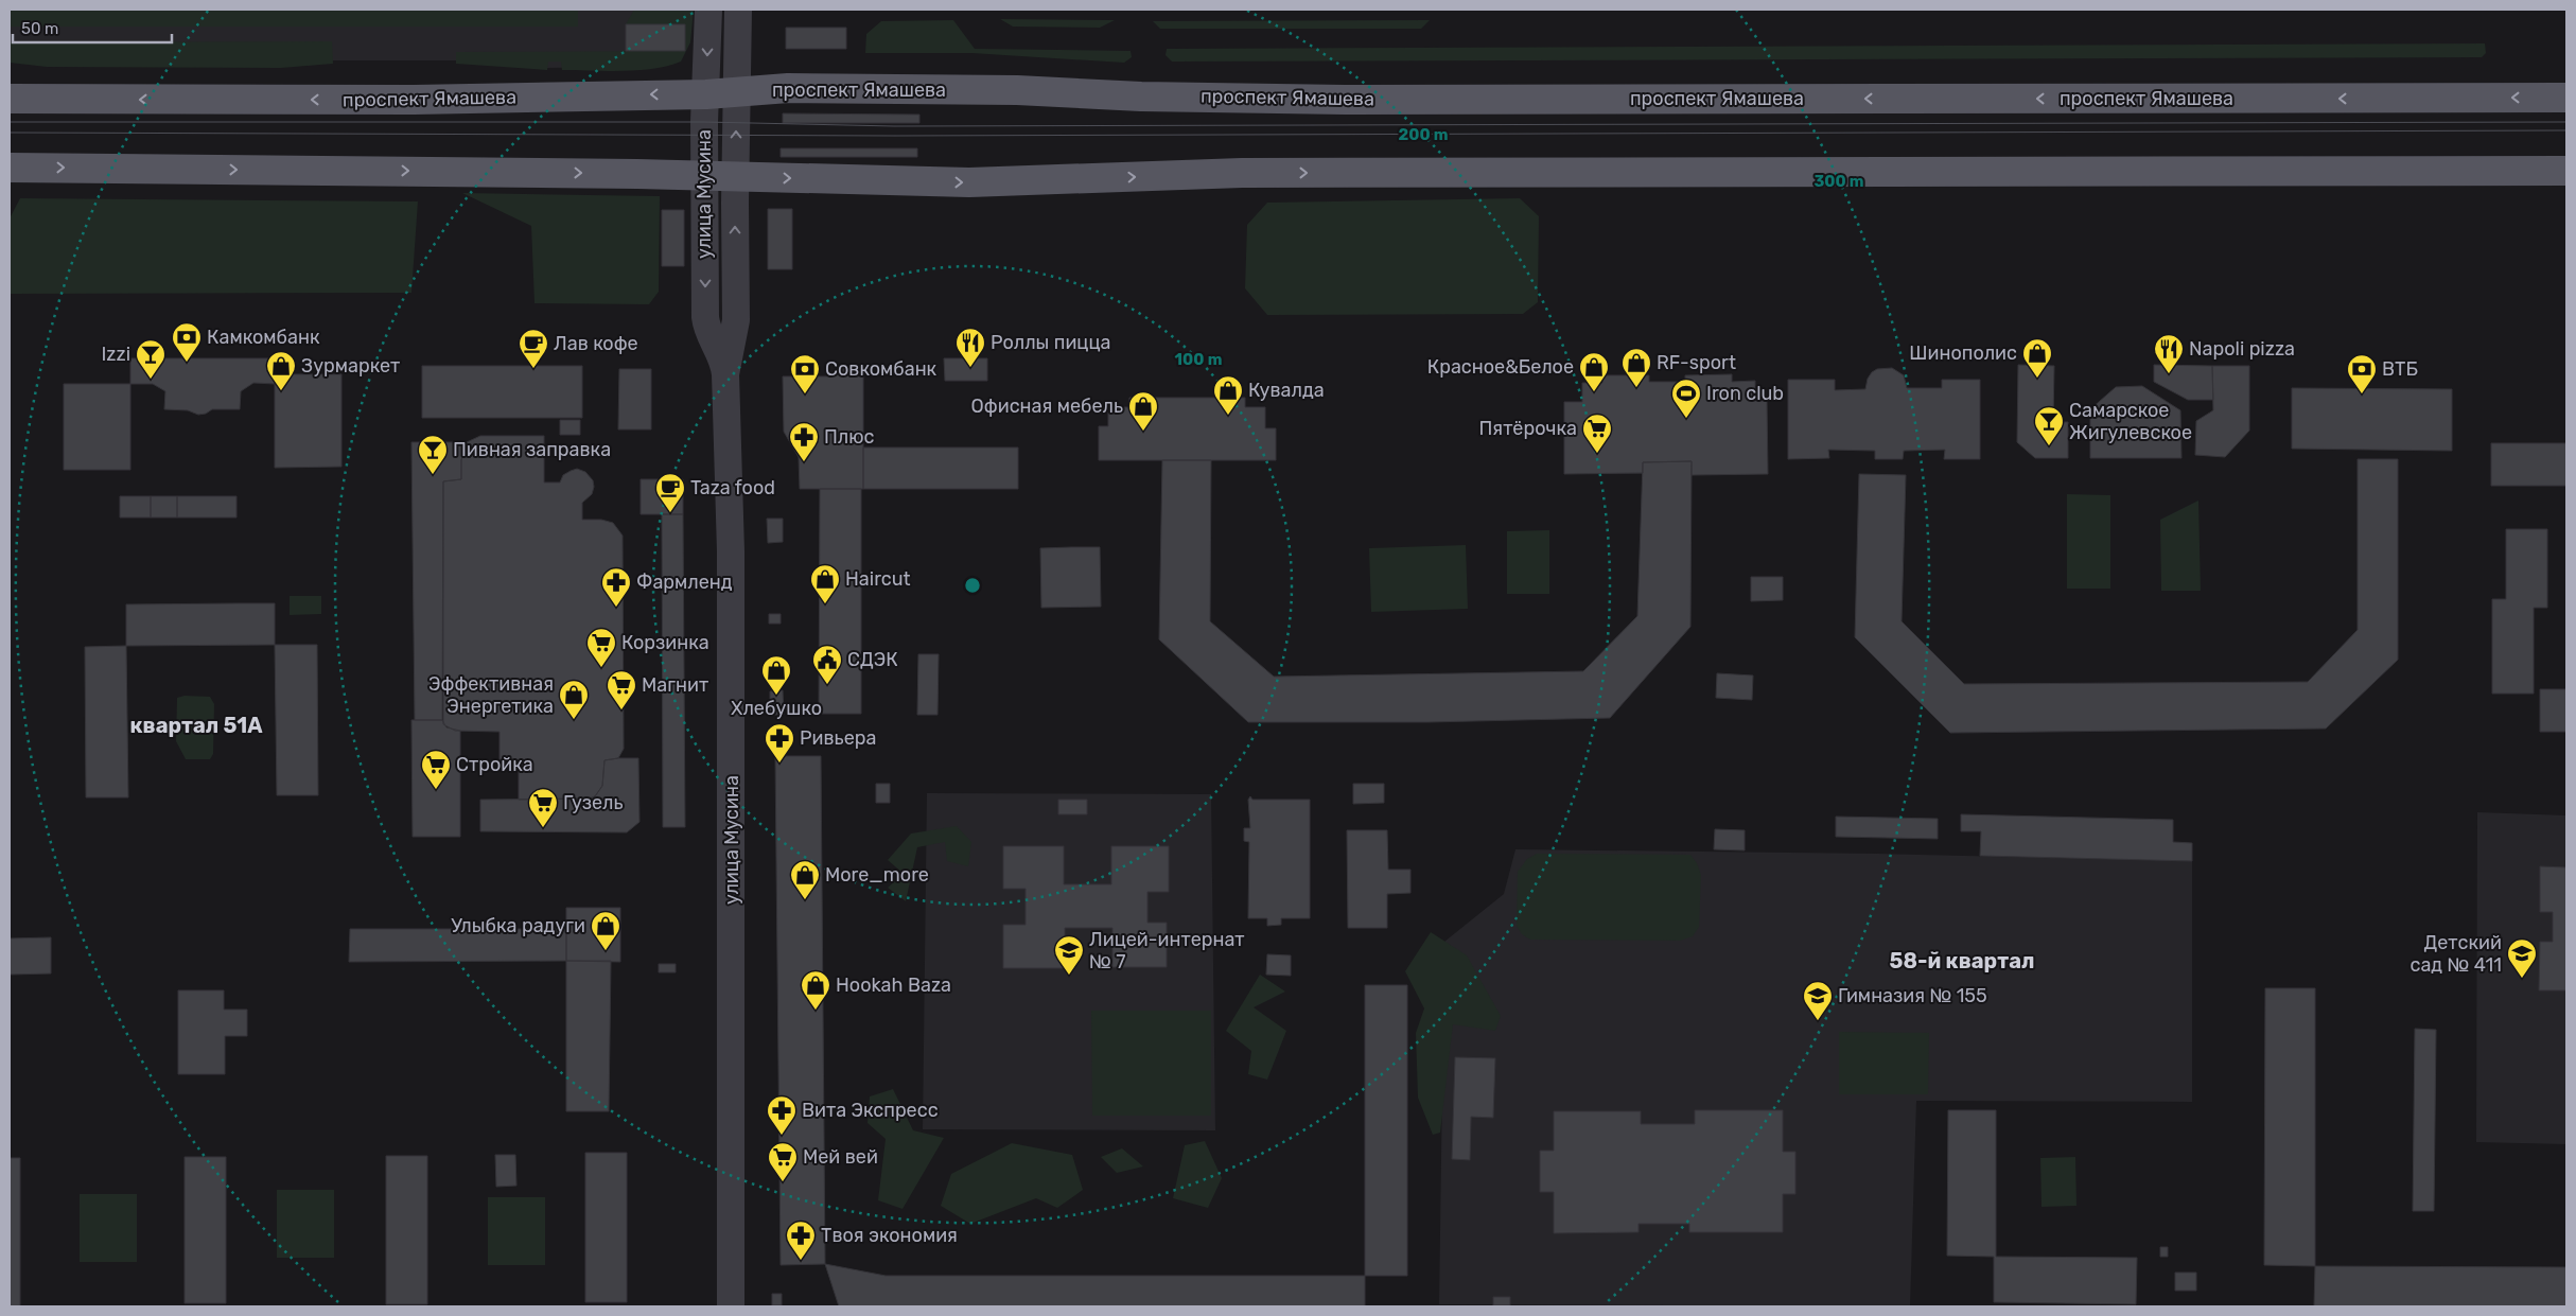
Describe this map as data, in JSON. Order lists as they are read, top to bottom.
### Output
{
  "streets": {
    "main road": ["проспект Ямашева"],
    "street": ["улица Мусина"]
  },
  "crossings": [
    ["проспект Ямашева", "улица Мусина"]
  ],
  "districts": ["квартал 51А", "58-й квартал"],
  "places": {
    "bank": ["Камкомбанк", "Совкомбанк", "ВТБ"],
    "restaurant": ["Роллы пицца", "Napoli pizza"],
    "cafe": ["Лав кофе", "Taza food"],
    "shop": [
      "Шинополис",
      "RF-sport",
      "Зурмаркет",
      "Красное&Белое",
      "Кувалда",
      "Офисная мебель",
      "Haircut",
      "Хлебушко",
      "Эффективная Энергетика",
      "More_more",
      "Улыбка радуги",
      "Hookah Baza"
    ],
    "bar": ["Izzi", "Самарское Жигулевское", "Пивная заправка"],
    "sports": ["Iron club"],
    "supermarket": [
      "Пятёрочка",
      "Корзинка",
      "Магнит",
      "Стройка",
      "Гузель",
      "Мей вей"
    ],
    "pharmacy": [
      "Плюс",
      "Фармленд",
      "Ривьера",
      "Вита Экспресс",
      "Твоя экономия"
    ],
    "public building": ["СДЭК"],
    "school or university": ["Лицей-интернат № 7", "Детский сад № 411", "Гимназия № 155"]
  },
  "scale_bar": "50 m",
  "rings": ["200 m", "300 m", "100 m"]
}
